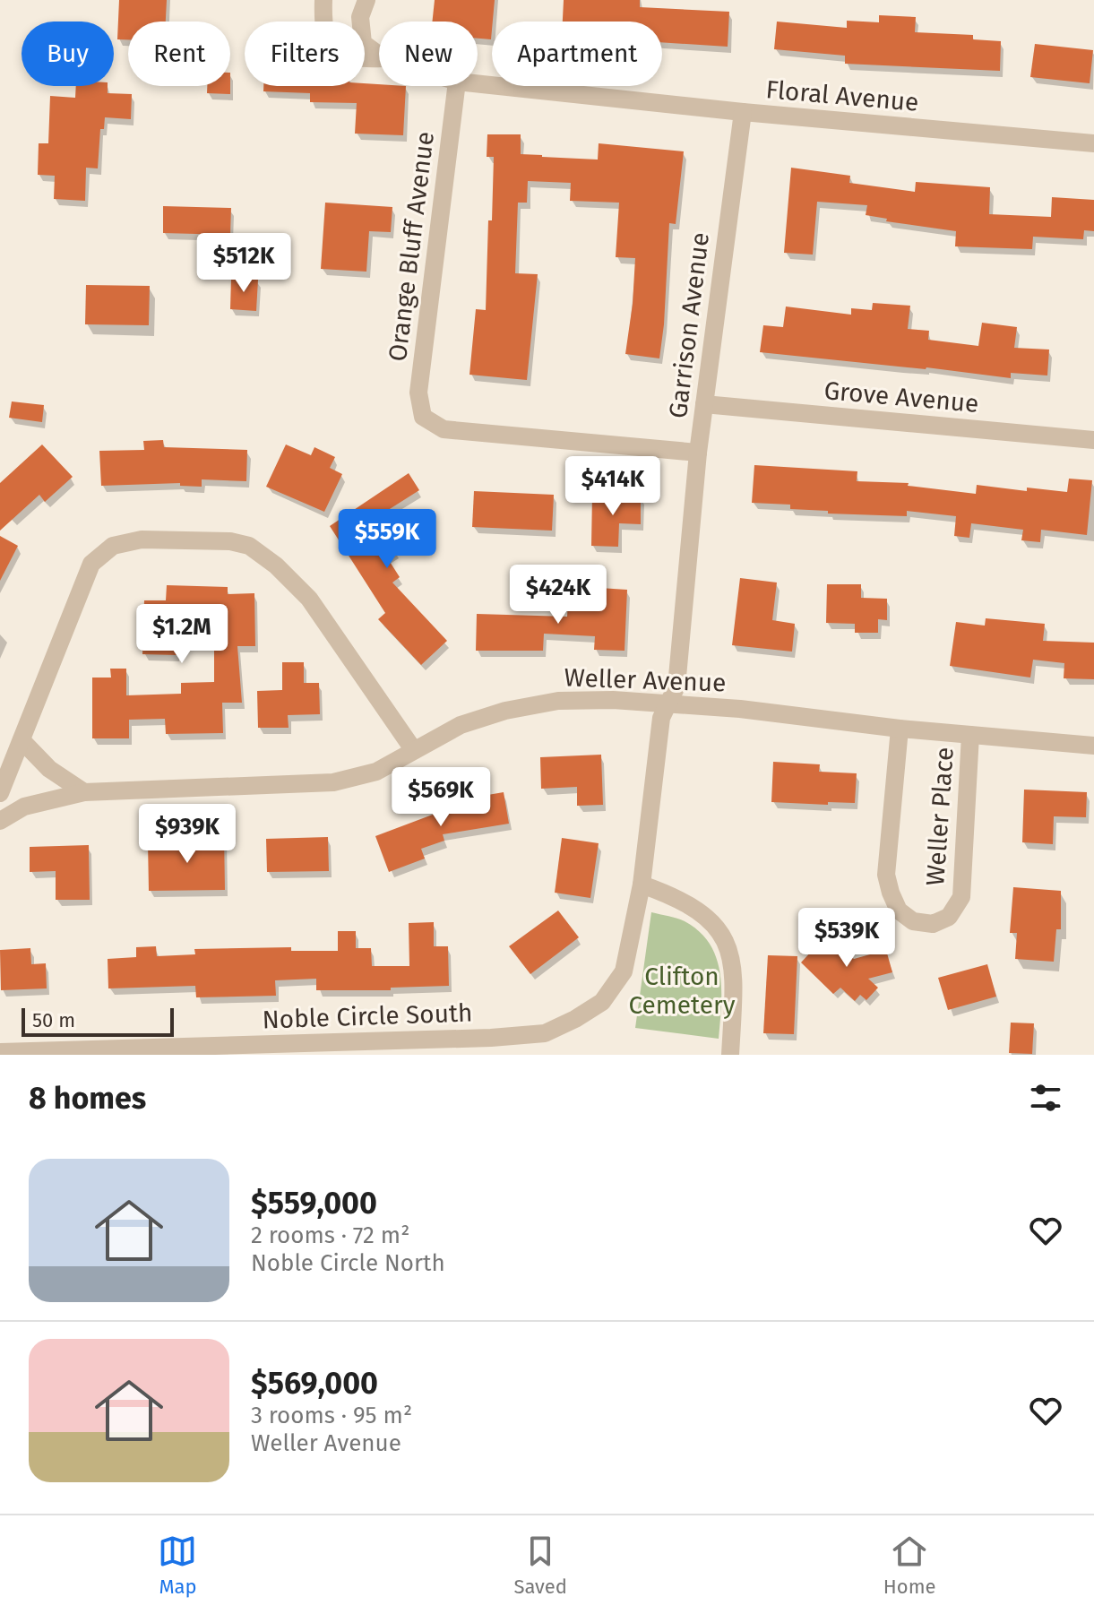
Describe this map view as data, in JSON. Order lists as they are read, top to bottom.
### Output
{
  "streets": {
    "street": [
      "Floral Avenue",
      "Orange Bluff Avenue",
      "Garrison Avenue",
      "Grove Avenue",
      "Weller Avenue",
      "Weller Place",
      "Noble Circle South"
    ]
  },
  "crossings": [
    ["Floral Avenue", "Garrison Avenue"],
    ["Orange Bluff Avenue", "Garrison Avenue"],
    ["Garrison Avenue", "Grove Avenue"],
    ["Garrison Avenue", "Weller Avenue"],
    ["Garrison Avenue", "Noble Circle South"],
    ["Weller Avenue", "Weller Place"]
  ],
  "parks": ["Clifton Cemetery"],
  "scale_bar": "50 m",
  "page": {
    "chip": [
      "Buy",
      "Rent",
      "Filters",
      "New",
      "Apartment"
    ],
    "price": [
      "$512K",
      "$414K",
      "$559K",
      "$424K",
      "$1.2M",
      "$569K",
      "$939K",
      "$539K"
    ],
    "scale": "50 m",
    "heading": "8 homes",
    "list": [
      {
        "name": "$559,000",
        "note": "2 rooms · 72 m² · Noble Circle North"
      },
      {
        "name": "$569,000",
        "note": "3 rooms · 95 m² · Weller Avenue"
      }
    ],
    "tabs": ["Map", "Saved", "Home"]
  }
}
